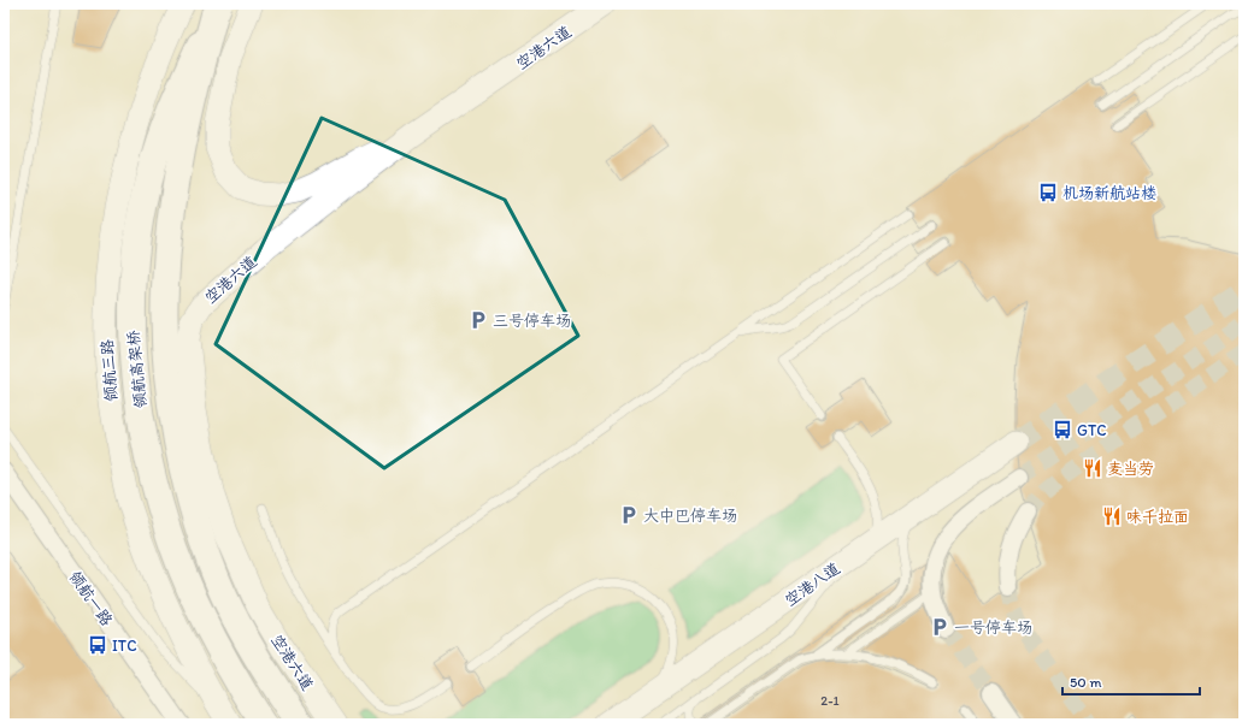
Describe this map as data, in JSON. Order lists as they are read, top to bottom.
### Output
{
  "streets": {
    "main road": ["领航高架桥"],
    "street": [
      "空港六道",
      "领航三路",
      "空港八道",
      "领航一路"
    ]
  },
  "places": {
    "bus stop": ["机场新航站楼", "GTC", "ITC"],
    "parking": ["三号停车场", "大中巴停车场", "一号停车场"],
    "restaurant": ["麦当劳", "味千拉面"]
  },
  "house_numbers": ["2-1"],
  "scale_bar": "50 m"
}
